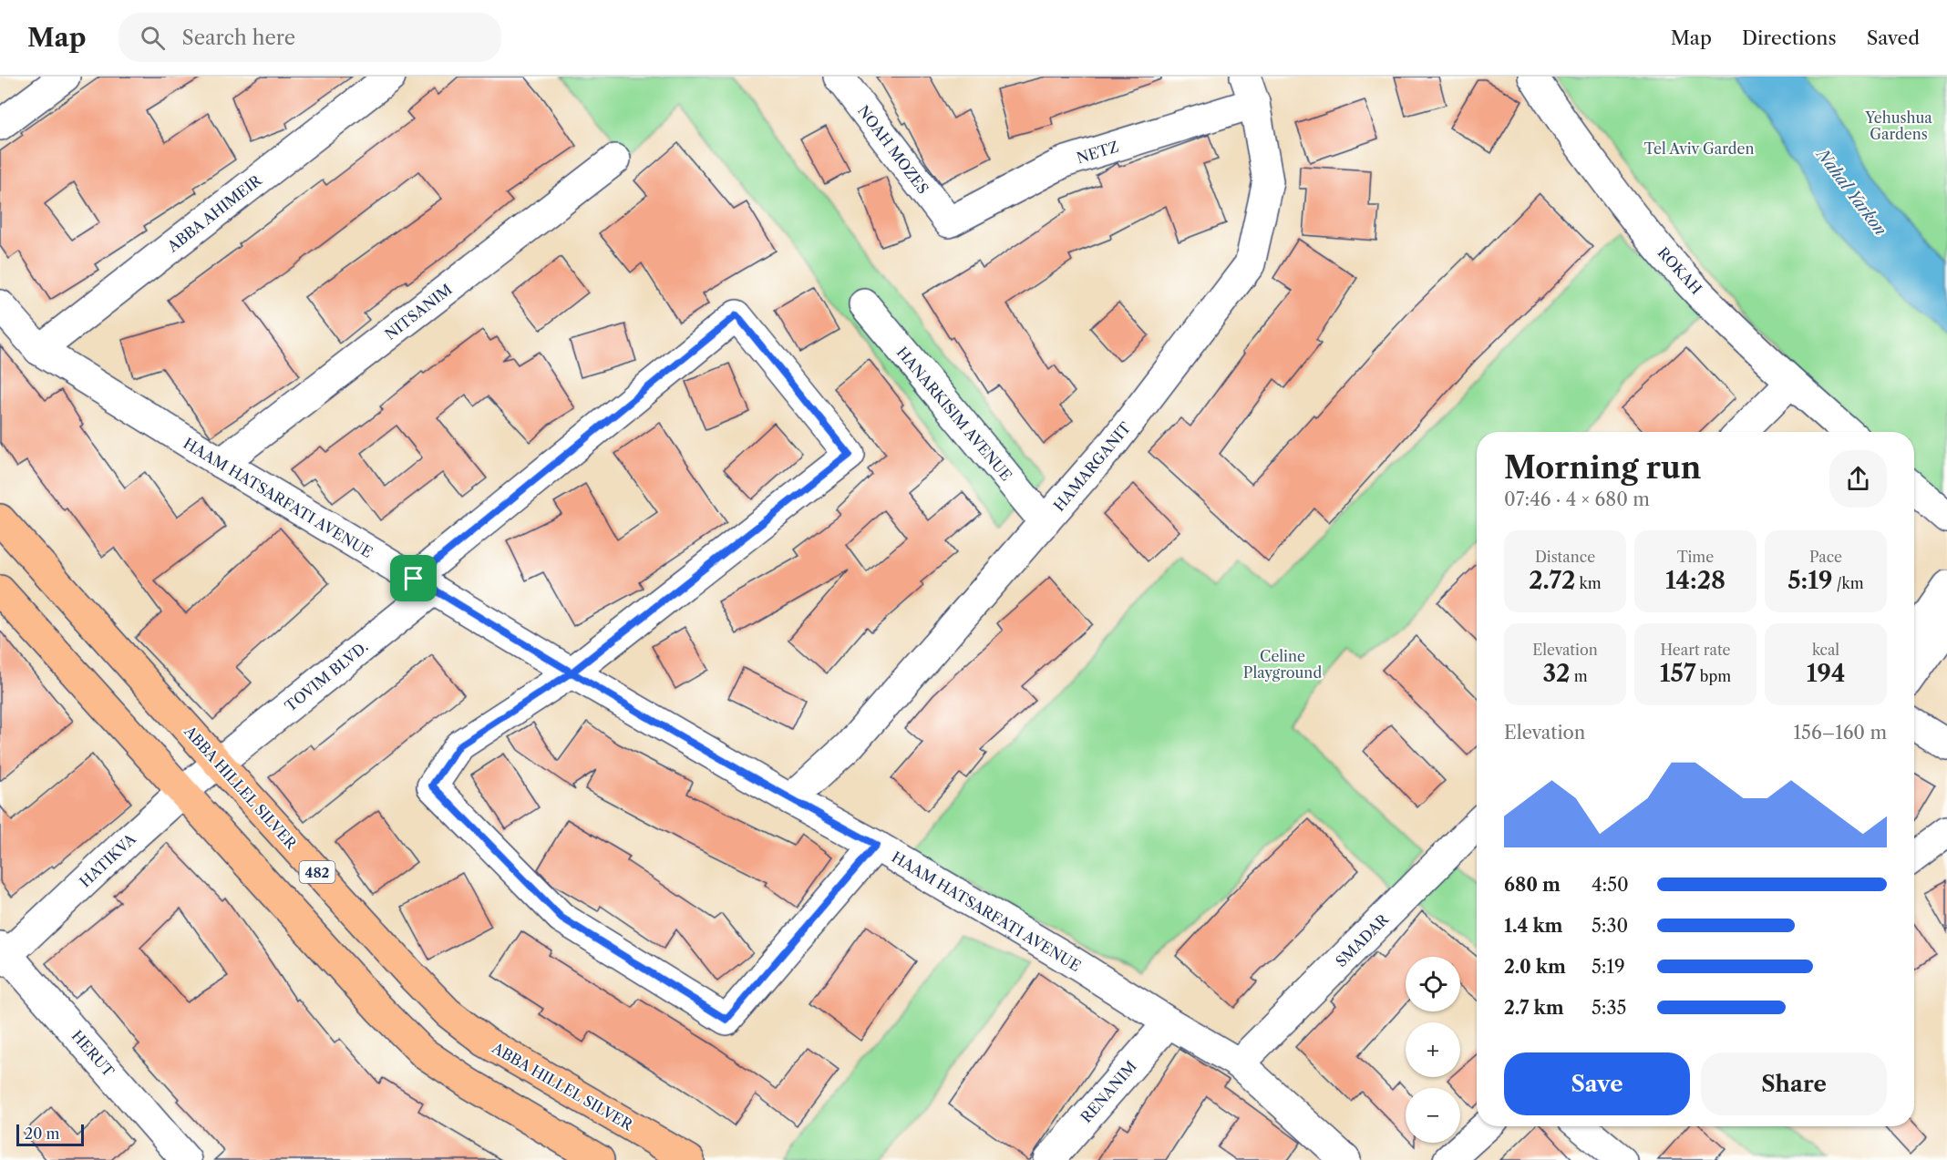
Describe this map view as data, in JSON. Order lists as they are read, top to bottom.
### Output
{
  "streets": {
    "main road": ["ABBA HILLEL SILVER", "482"],
    "street": [
      "NOAH MOZES",
      "NETZ",
      "ABBA AHIMEIR",
      "ROKAH",
      "NITSANIM",
      "HANARKISIM AVENUE",
      "HAMARGANIT",
      "HAAM HATSARFATI AVENUE",
      "TOVIM BLVD.",
      "HATIKVA",
      "SMADAR",
      "HERUT",
      "RENANIM"
    ]
  },
  "crossings": [
    ["NOAH MOZES", "NETZ"],
    ["NETZ", "HAMARGANIT"],
    ["ABBA AHIMEIR", "HAAM HATSARFATI AVENUE"],
    ["NITSANIM", "HAAM HATSARFATI AVENUE"],
    ["HANARKISIM AVENUE", "HAMARGANIT"],
    ["HAMARGANIT", "HAAM HATSARFATI AVENUE"],
    ["HAAM HATSARFATI AVENUE", "TOVIM BLVD."],
    ["HAAM HATSARFATI AVENUE", "SMADAR"],
    ["HAAM HATSARFATI AVENUE", "RENANIM"],
    ["TOVIM BLVD.", "ABBA HILLEL SILVER"],
    ["TOVIM BLVD.", "HATIKVA"],
    ["ABBA HILLEL SILVER", "HATIKVA"],
    ["HATIKVA", "HERUT"]
  ],
  "water": ["Nahal Yarkon"],
  "parks": ["Yehushua Gardens", "Tel Aviv Garden", "Celine Playground"],
  "scale_bar": "20 m",
  "page": {
    "header": "Map",
    "search": "Search here",
    "nav": ["Map", "Directions", "Saved"],
    "heading": ["Morning run", "07:46 · 4 × 680 m"],
    "stats": [
      ["Distance", "2.72 km"],
      ["Time", "14:28"],
      ["Pace", "5:19 /km"],
      ["Elevation", "32 m"],
      ["Heart rate", "157 bpm"],
      ["kcal", "194"]
    ],
    "chart": ["Elevation", "156–160 m"],
    "list": [
      {
        "name": "680 m",
        "note": "4:50"
      },
      {
        "name": "1.4 km",
        "note": "5:30"
      },
      {
        "name": "2.0 km",
        "note": "5:19"
      },
      {
        "name": "2.7 km",
        "note": "5:35"
      }
    ],
    "map_buttons": ["+", "−"],
    "buttons": ["Save", "Share"],
    "scale": "20 m"
  }
}
